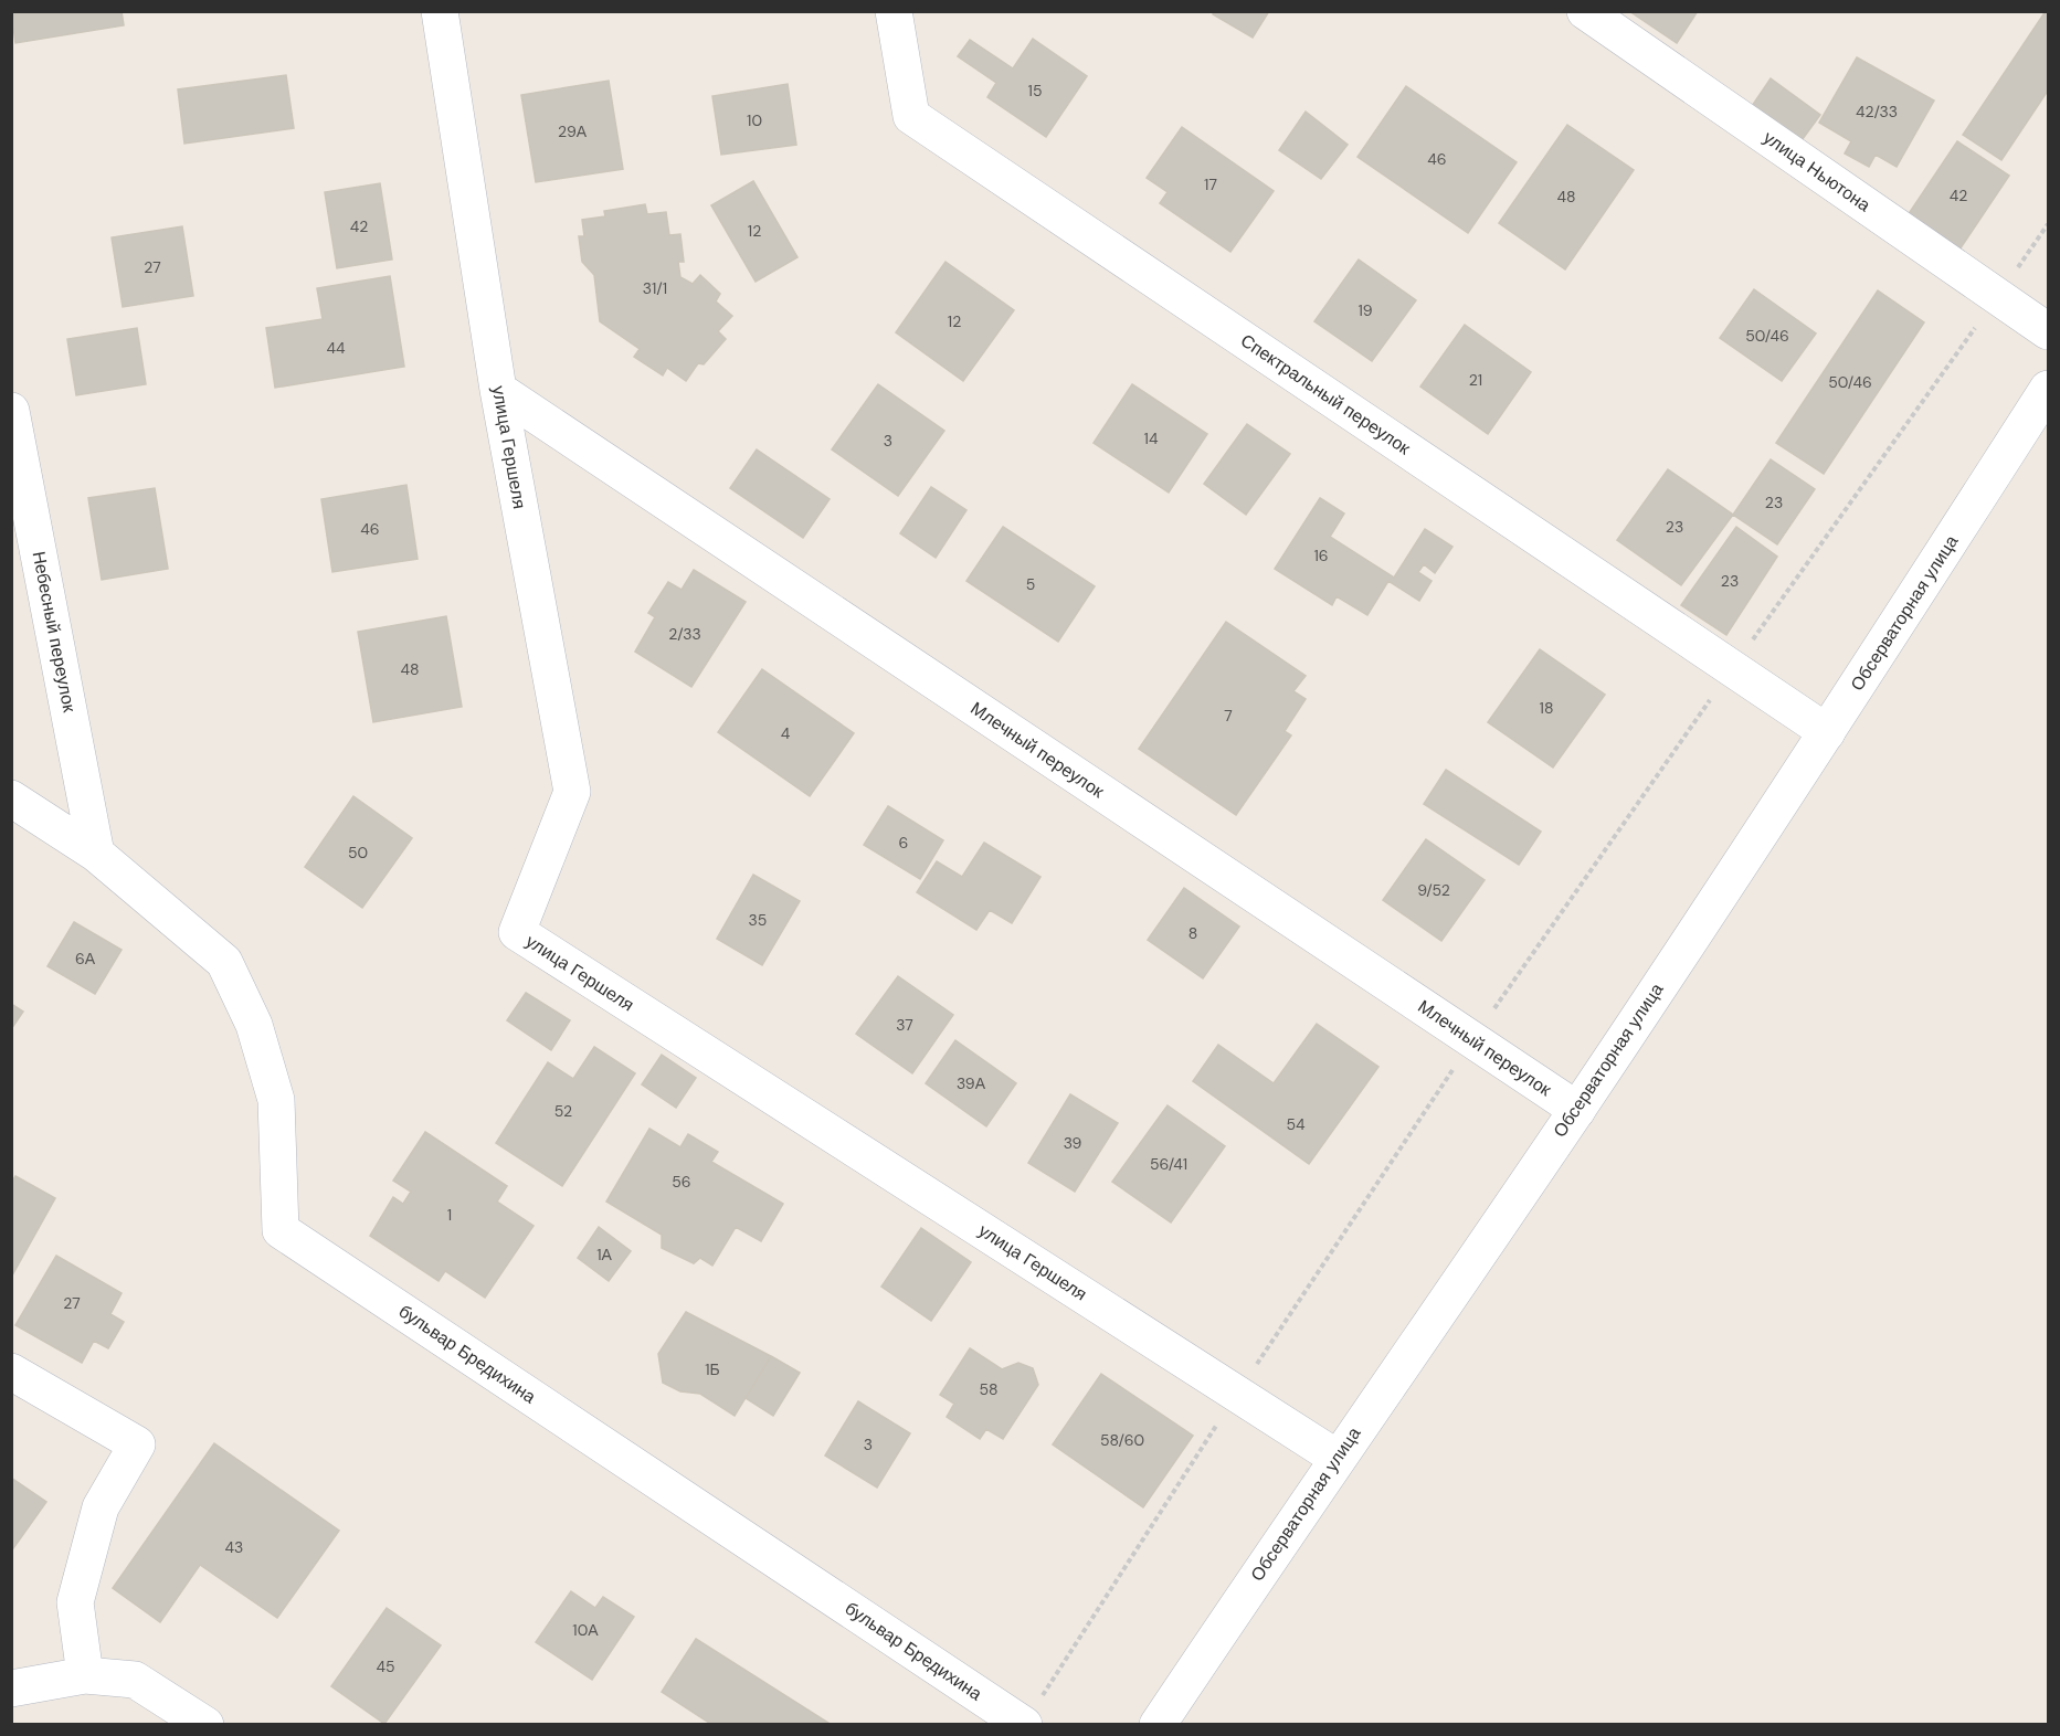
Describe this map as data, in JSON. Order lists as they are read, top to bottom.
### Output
{
  "streets": {
    "street": [
      "улица Ньютона",
      "Спектральный переулок",
      "улица Гершеля",
      "Обсерваторная улица",
      "Небесный переулок",
      "Млечный переулок",
      "бульвар Бредихина"
    ]
  },
  "crossings": [
    ["Спектральный переулок", "Обсерваторная улица"],
    ["улица Гершеля", "Обсерваторная улица"],
    ["улица Гершеля", "Млечный переулок"],
    ["Обсерваторная улица", "Млечный переулок"],
    ["Небесный переулок", "бульвар Бредихина"]
  ],
  "house_numbers": [
    "15",
    "42/33",
    "10",
    "29А",
    "46",
    "17",
    "42",
    "48",
    "42",
    "12",
    "27",
    "31/1",
    "19",
    "12",
    "50/46",
    "44",
    "21",
    "50/46",
    "14",
    "3",
    "23",
    "23",
    "46",
    "16",
    "23",
    "5",
    "2/33",
    "48",
    "18",
    "7",
    "4",
    "6",
    "50",
    "9/52",
    "35",
    "8",
    "6А",
    "37",
    "39А",
    "52",
    "54",
    "39",
    "56/41",
    "56",
    "1",
    "1А",
    "27",
    "1Б",
    "58",
    "58/60",
    "3",
    "43",
    "10А",
    "45"
  ]
}
